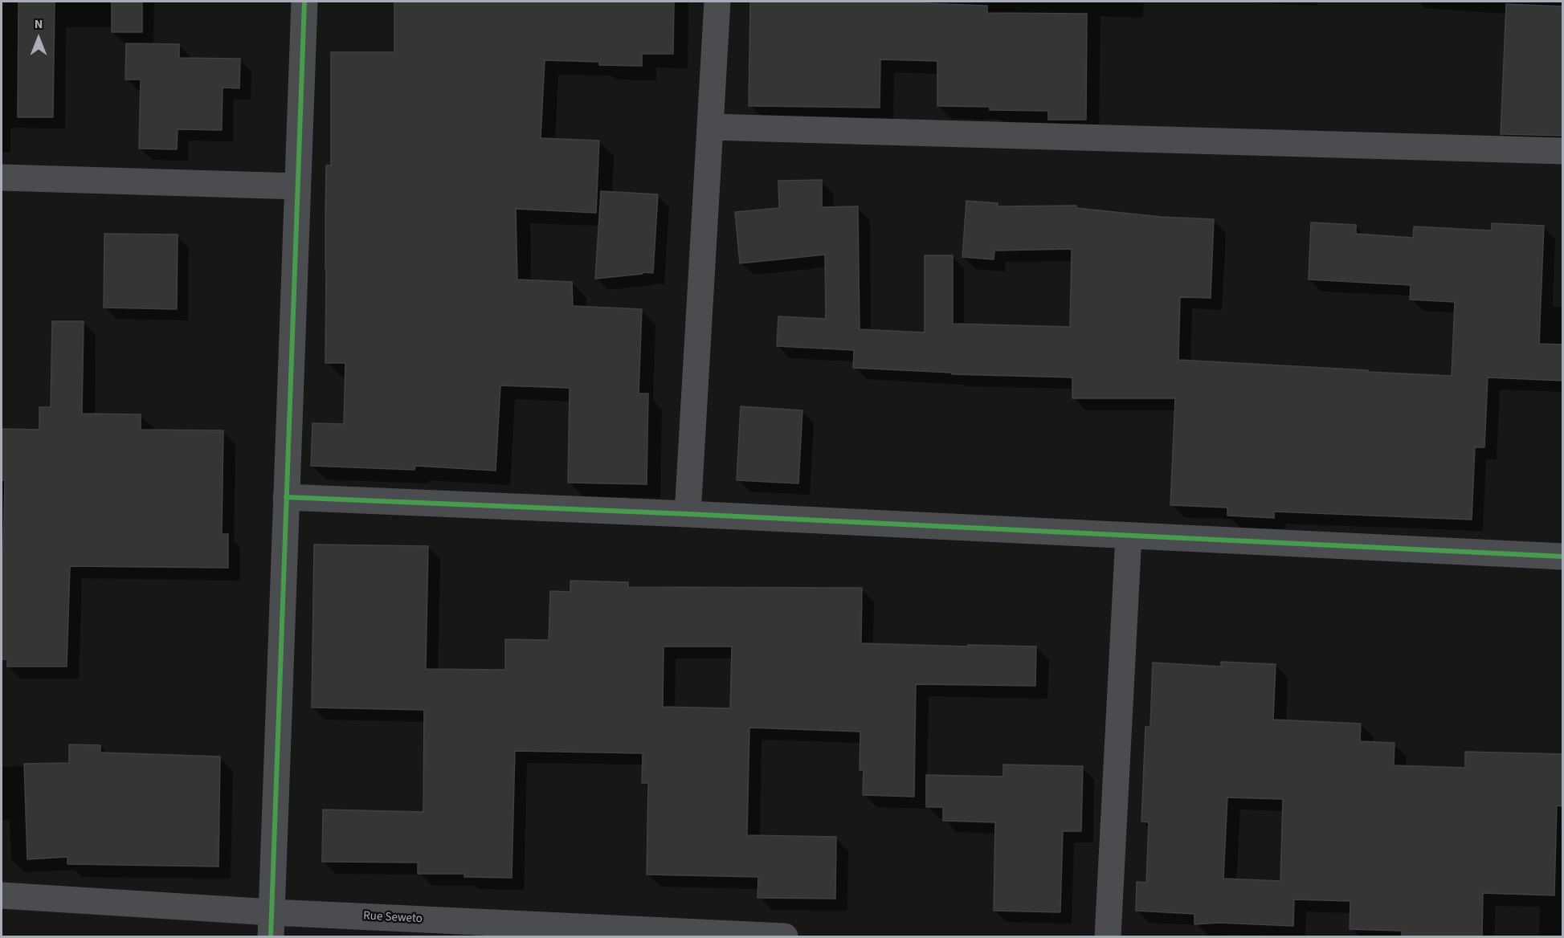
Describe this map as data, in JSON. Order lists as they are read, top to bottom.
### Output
{
  "streets": {
    "street": ["Rue Seweto"]
  },
  "north": "top"
}
